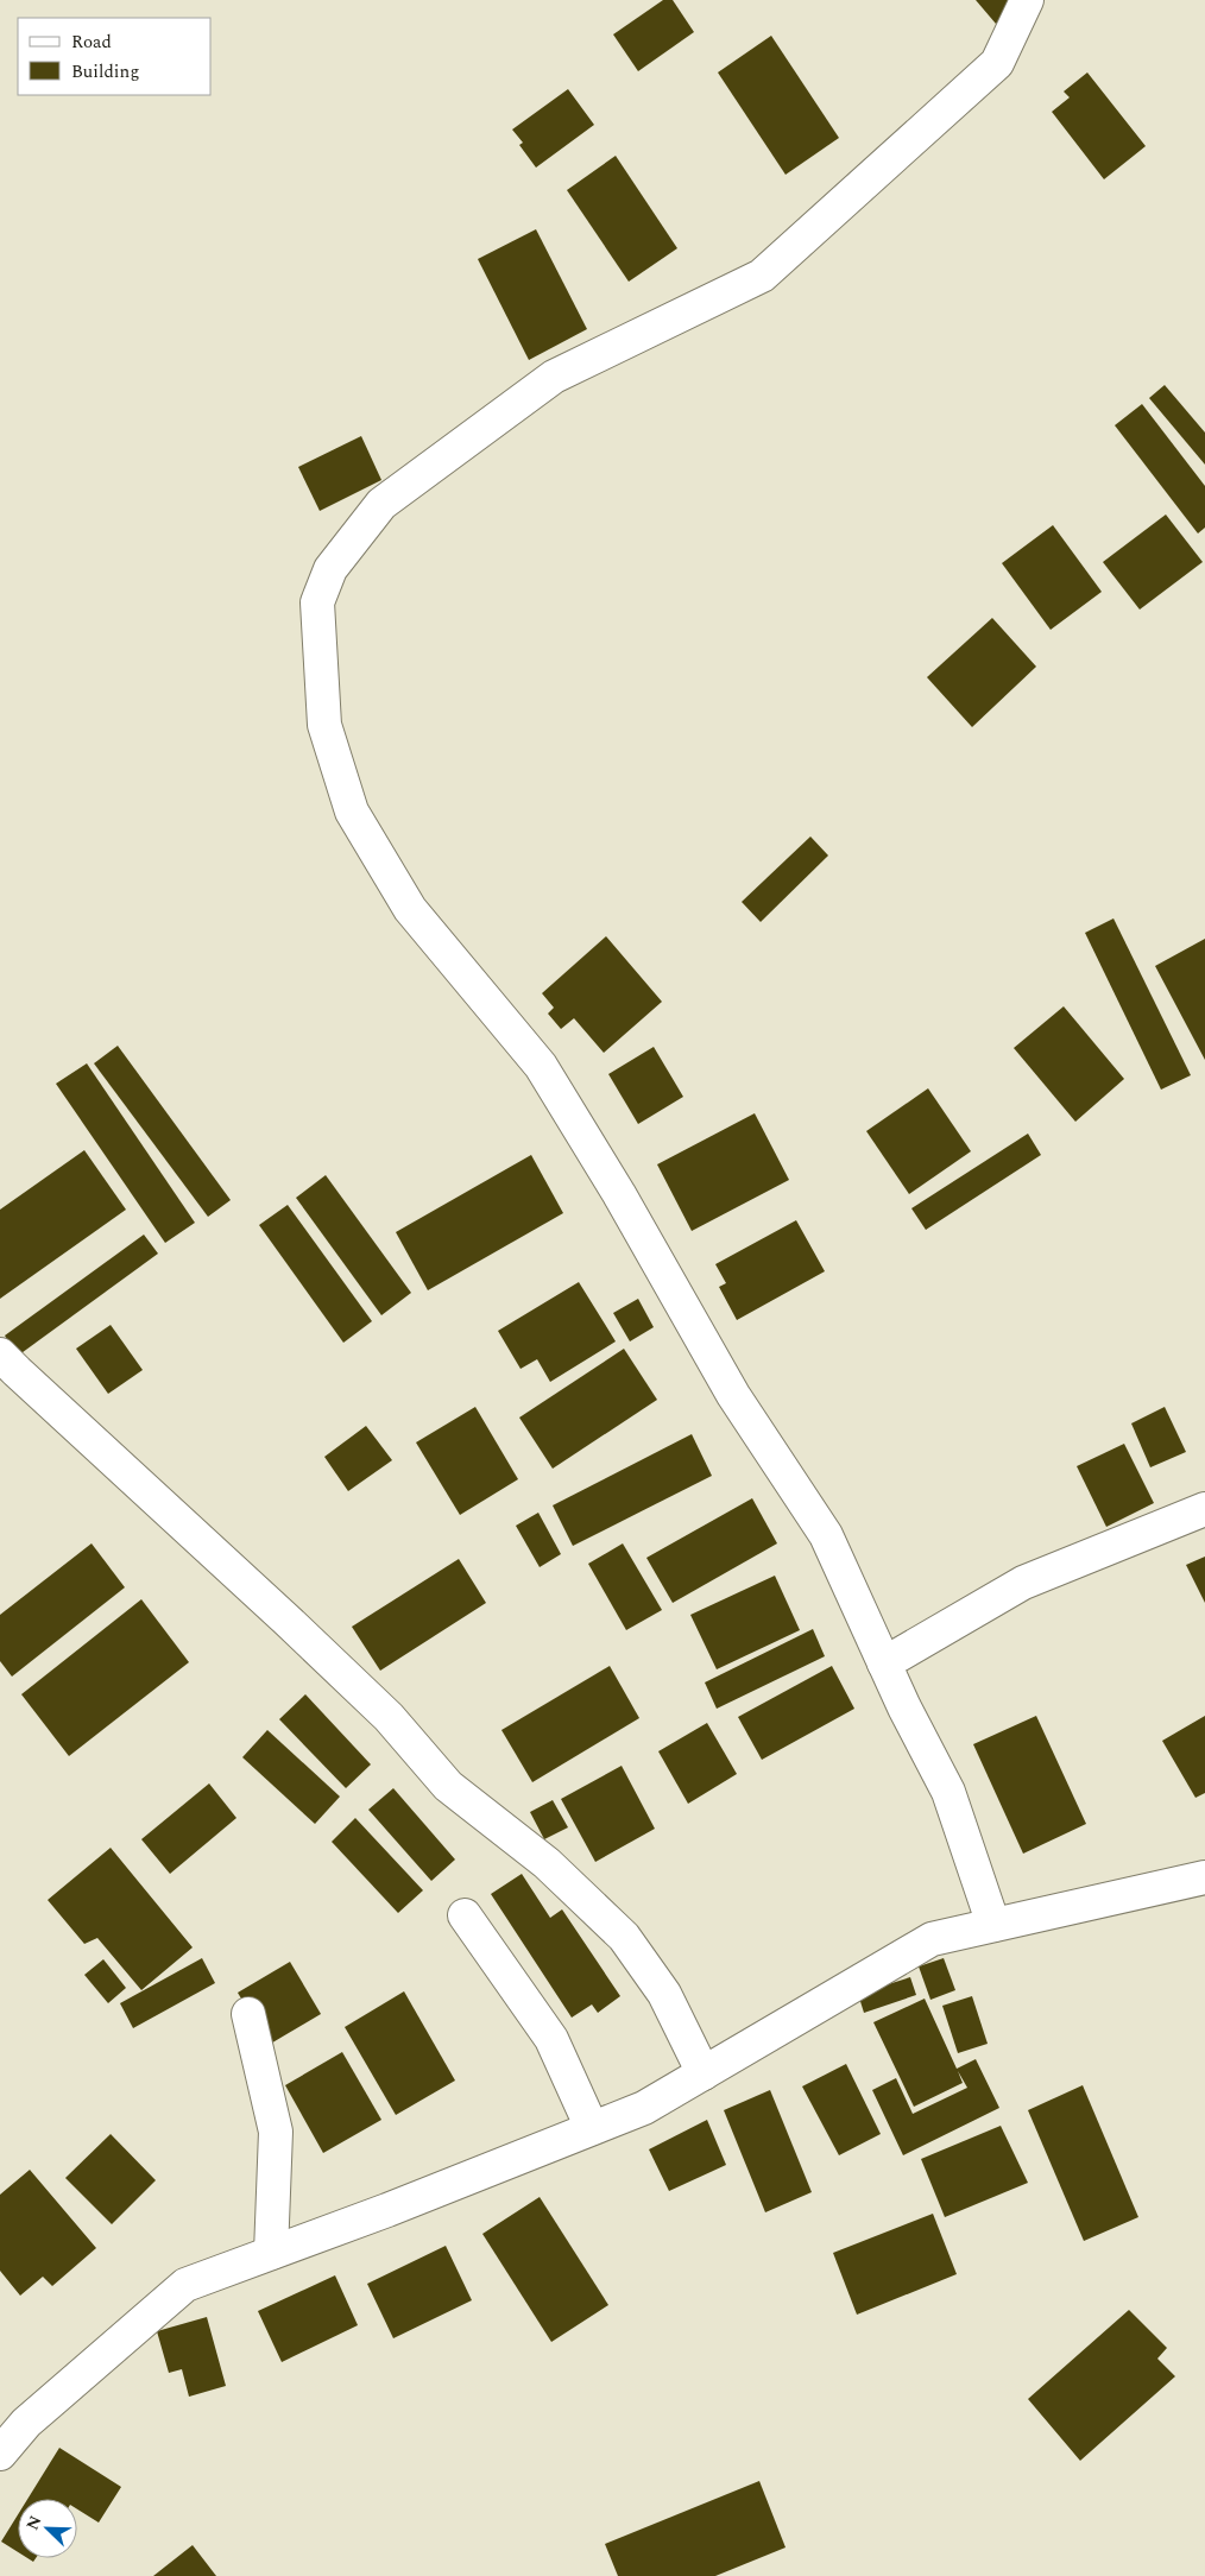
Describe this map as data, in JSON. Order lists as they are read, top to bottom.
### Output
{
  "legend": ["Road", "Building"],
  "north": "top left"
}
